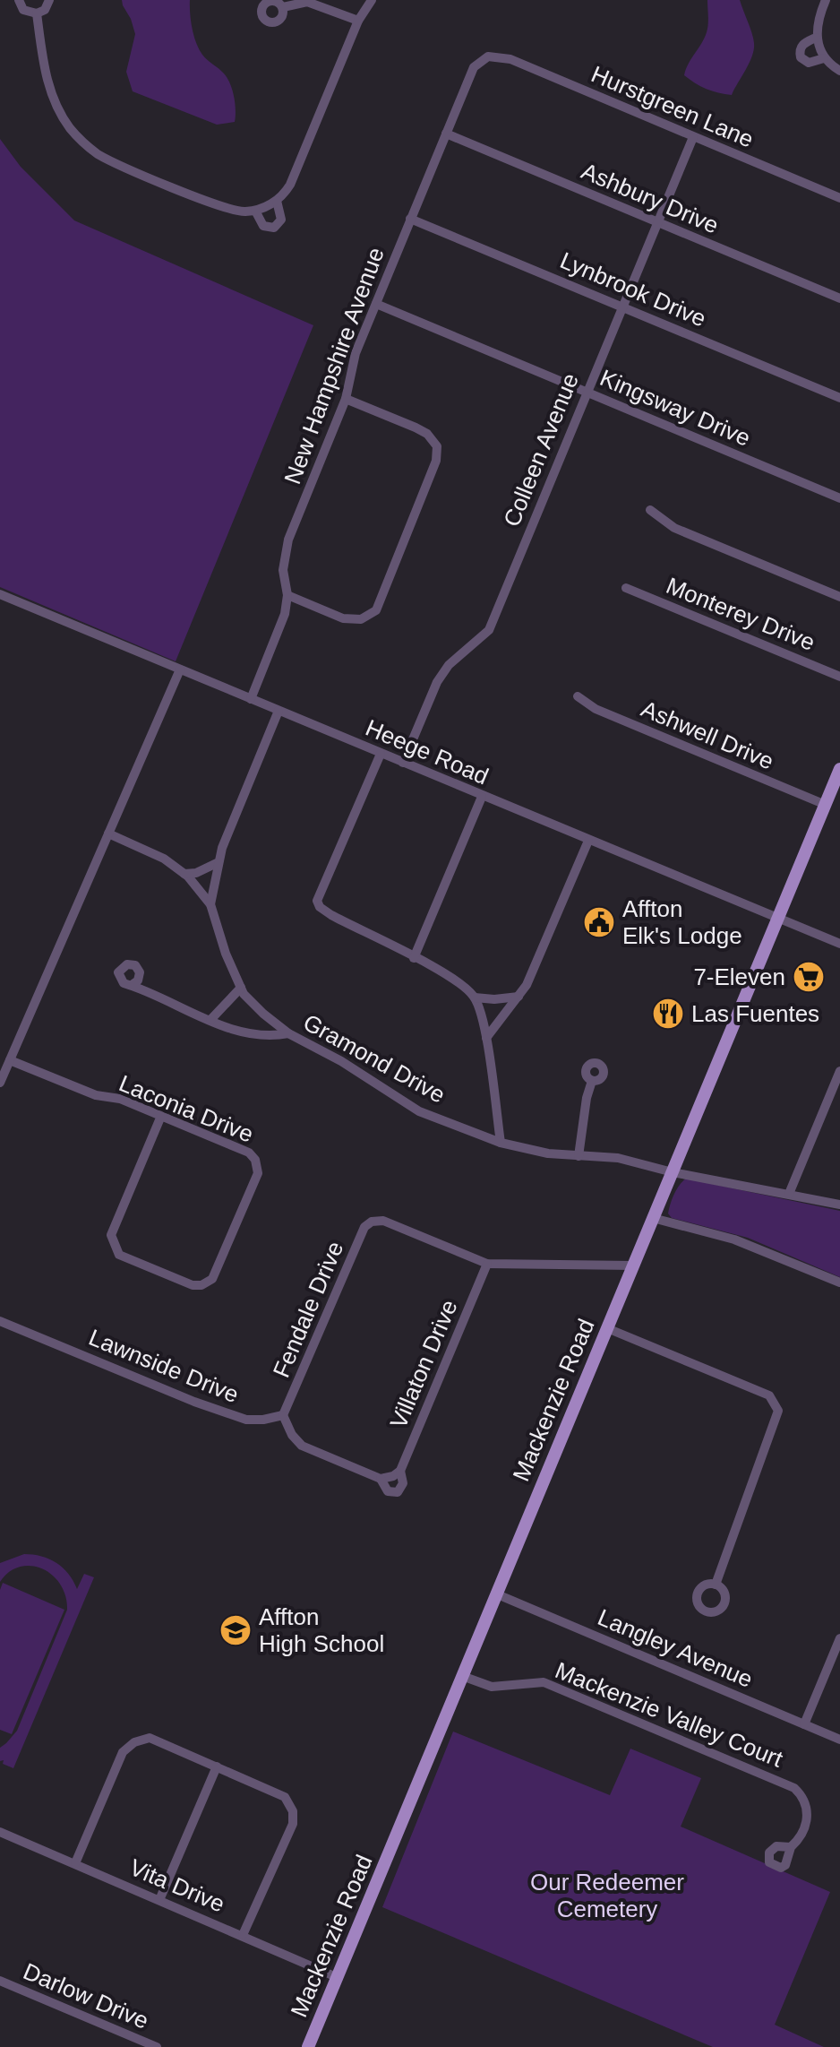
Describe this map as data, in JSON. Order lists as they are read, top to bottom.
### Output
{
  "streets": {
    "main road": ["Mackenzie Road"],
    "street": [
      "Hurstgreen Lane",
      "Ashbury Drive",
      "Lynbrook Drive",
      "New Hampshire Avenue",
      "Kingsway Drive",
      "Colleen Avenue",
      "Monterey Drive",
      "Ashwell Drive",
      "Heege Road",
      "Gramond Drive",
      "Laconia Drive",
      "Fendale Drive",
      "Villaton Drive",
      "Lawnside Drive",
      "Langley Avenue",
      "Mackenzie Valley Court",
      "Vita Drive",
      "Darlow Drive"
    ]
  },
  "crossings": [
    ["Hurstgreen Lane", "New Hampshire Avenue"],
    ["Hurstgreen Lane", "Colleen Avenue"],
    ["Ashbury Drive", "New Hampshire Avenue"],
    ["Ashbury Drive", "Colleen Avenue"],
    ["Lynbrook Drive", "New Hampshire Avenue"],
    ["Lynbrook Drive", "Colleen Avenue"],
    ["New Hampshire Avenue", "Kingsway Drive"],
    ["New Hampshire Avenue", "Heege Road"],
    ["Kingsway Drive", "Colleen Avenue"],
    ["Colleen Avenue", "Heege Road"],
    ["Ashwell Drive", "Mackenzie Road"],
    ["Heege Road", "Mackenzie Road"],
    ["Gramond Drive", "Mackenzie Road"],
    ["Fendale Drive", "Villaton Drive"],
    ["Fendale Drive", "Lawnside Drive"],
    ["Mackenzie Road", "Langley Avenue"],
    ["Mackenzie Road", "Mackenzie Valley Court"],
    ["Mackenzie Road", "Vita Drive"]
  ],
  "parks": ["Our Redeemer Cemetery"],
  "places": {
    "public building": ["Affton Elk's Lodge"],
    "supermarket": ["7-Eleven"],
    "restaurant": ["Las Fuentes"],
    "school or university": ["Affton High School"]
  }
}
